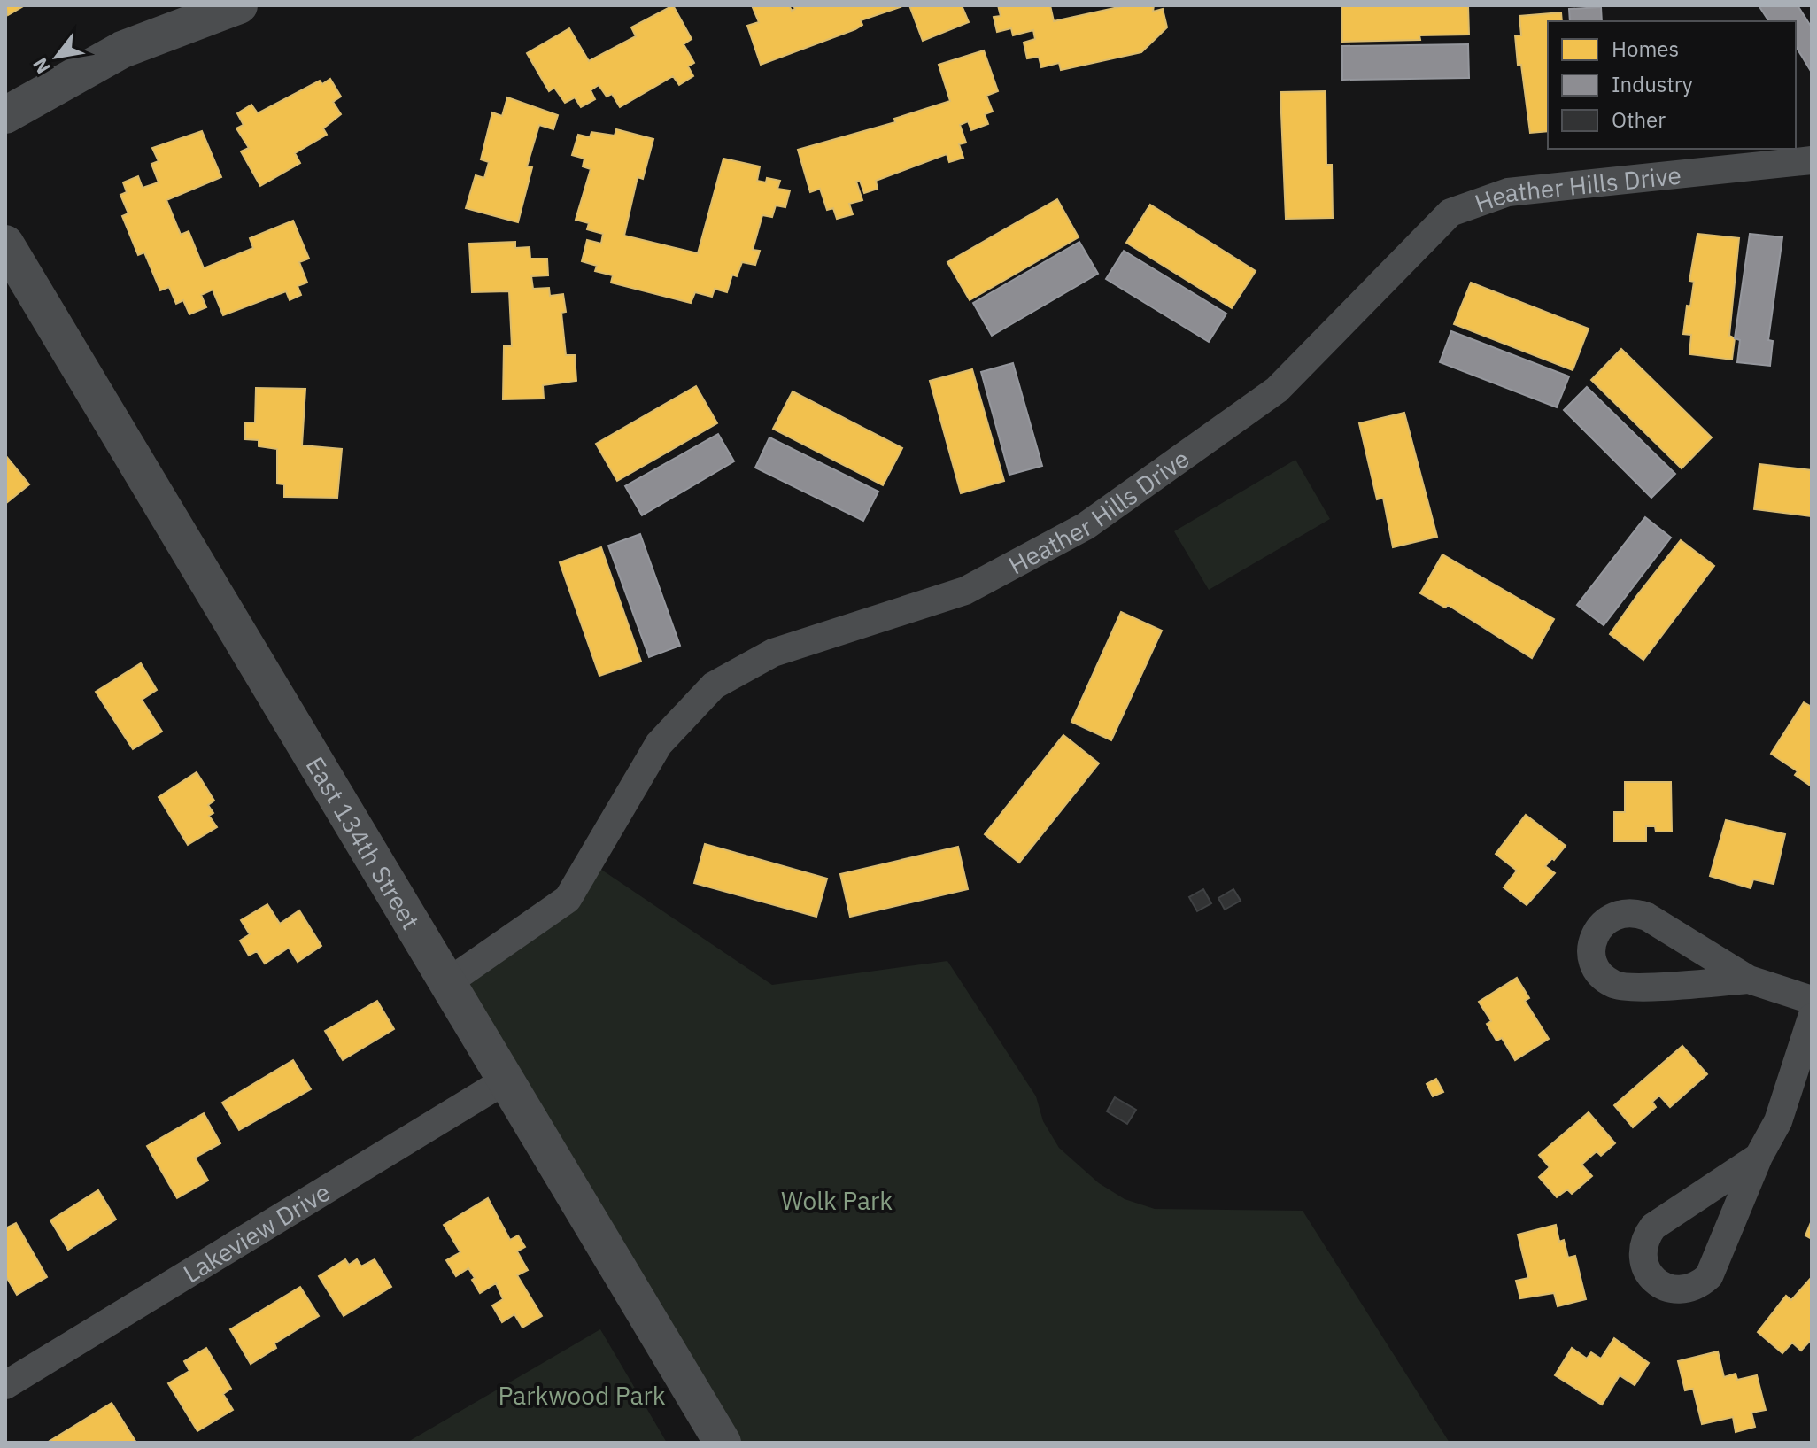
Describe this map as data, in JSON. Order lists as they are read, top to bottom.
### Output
{
  "streets": {
    "street": ["Heather Hills Drive", "East 134th Street", "Lakeview Drive"]
  },
  "crossings": [
    ["Heather Hills Drive", "East 134th Street"],
    ["East 134th Street", "Lakeview Drive"]
  ],
  "parks": ["Wolk Park", "Parkwood Park"],
  "legend": ["Homes", "Industry", "Other"],
  "north": "bottom left"
}
